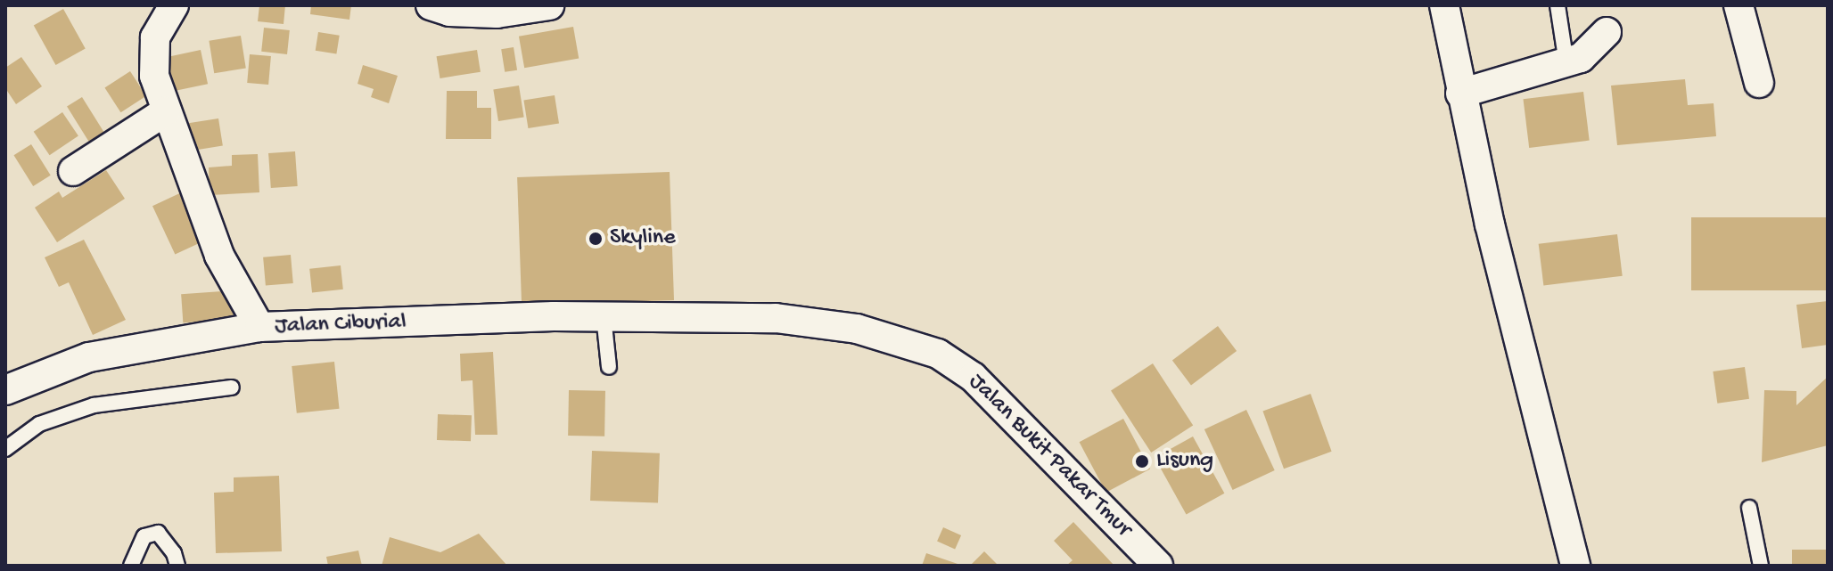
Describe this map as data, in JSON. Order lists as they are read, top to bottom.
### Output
{
  "streets": {
    "street": ["Jalan Ciburial", "Jalan Bukit Pakar Tmur"]
  },
  "crossings": [
    ["Jalan Ciburial", "Jalan Bukit Pakar Tmur"]
  ],
  "places": ["Skyline", "Lisung"]
}
